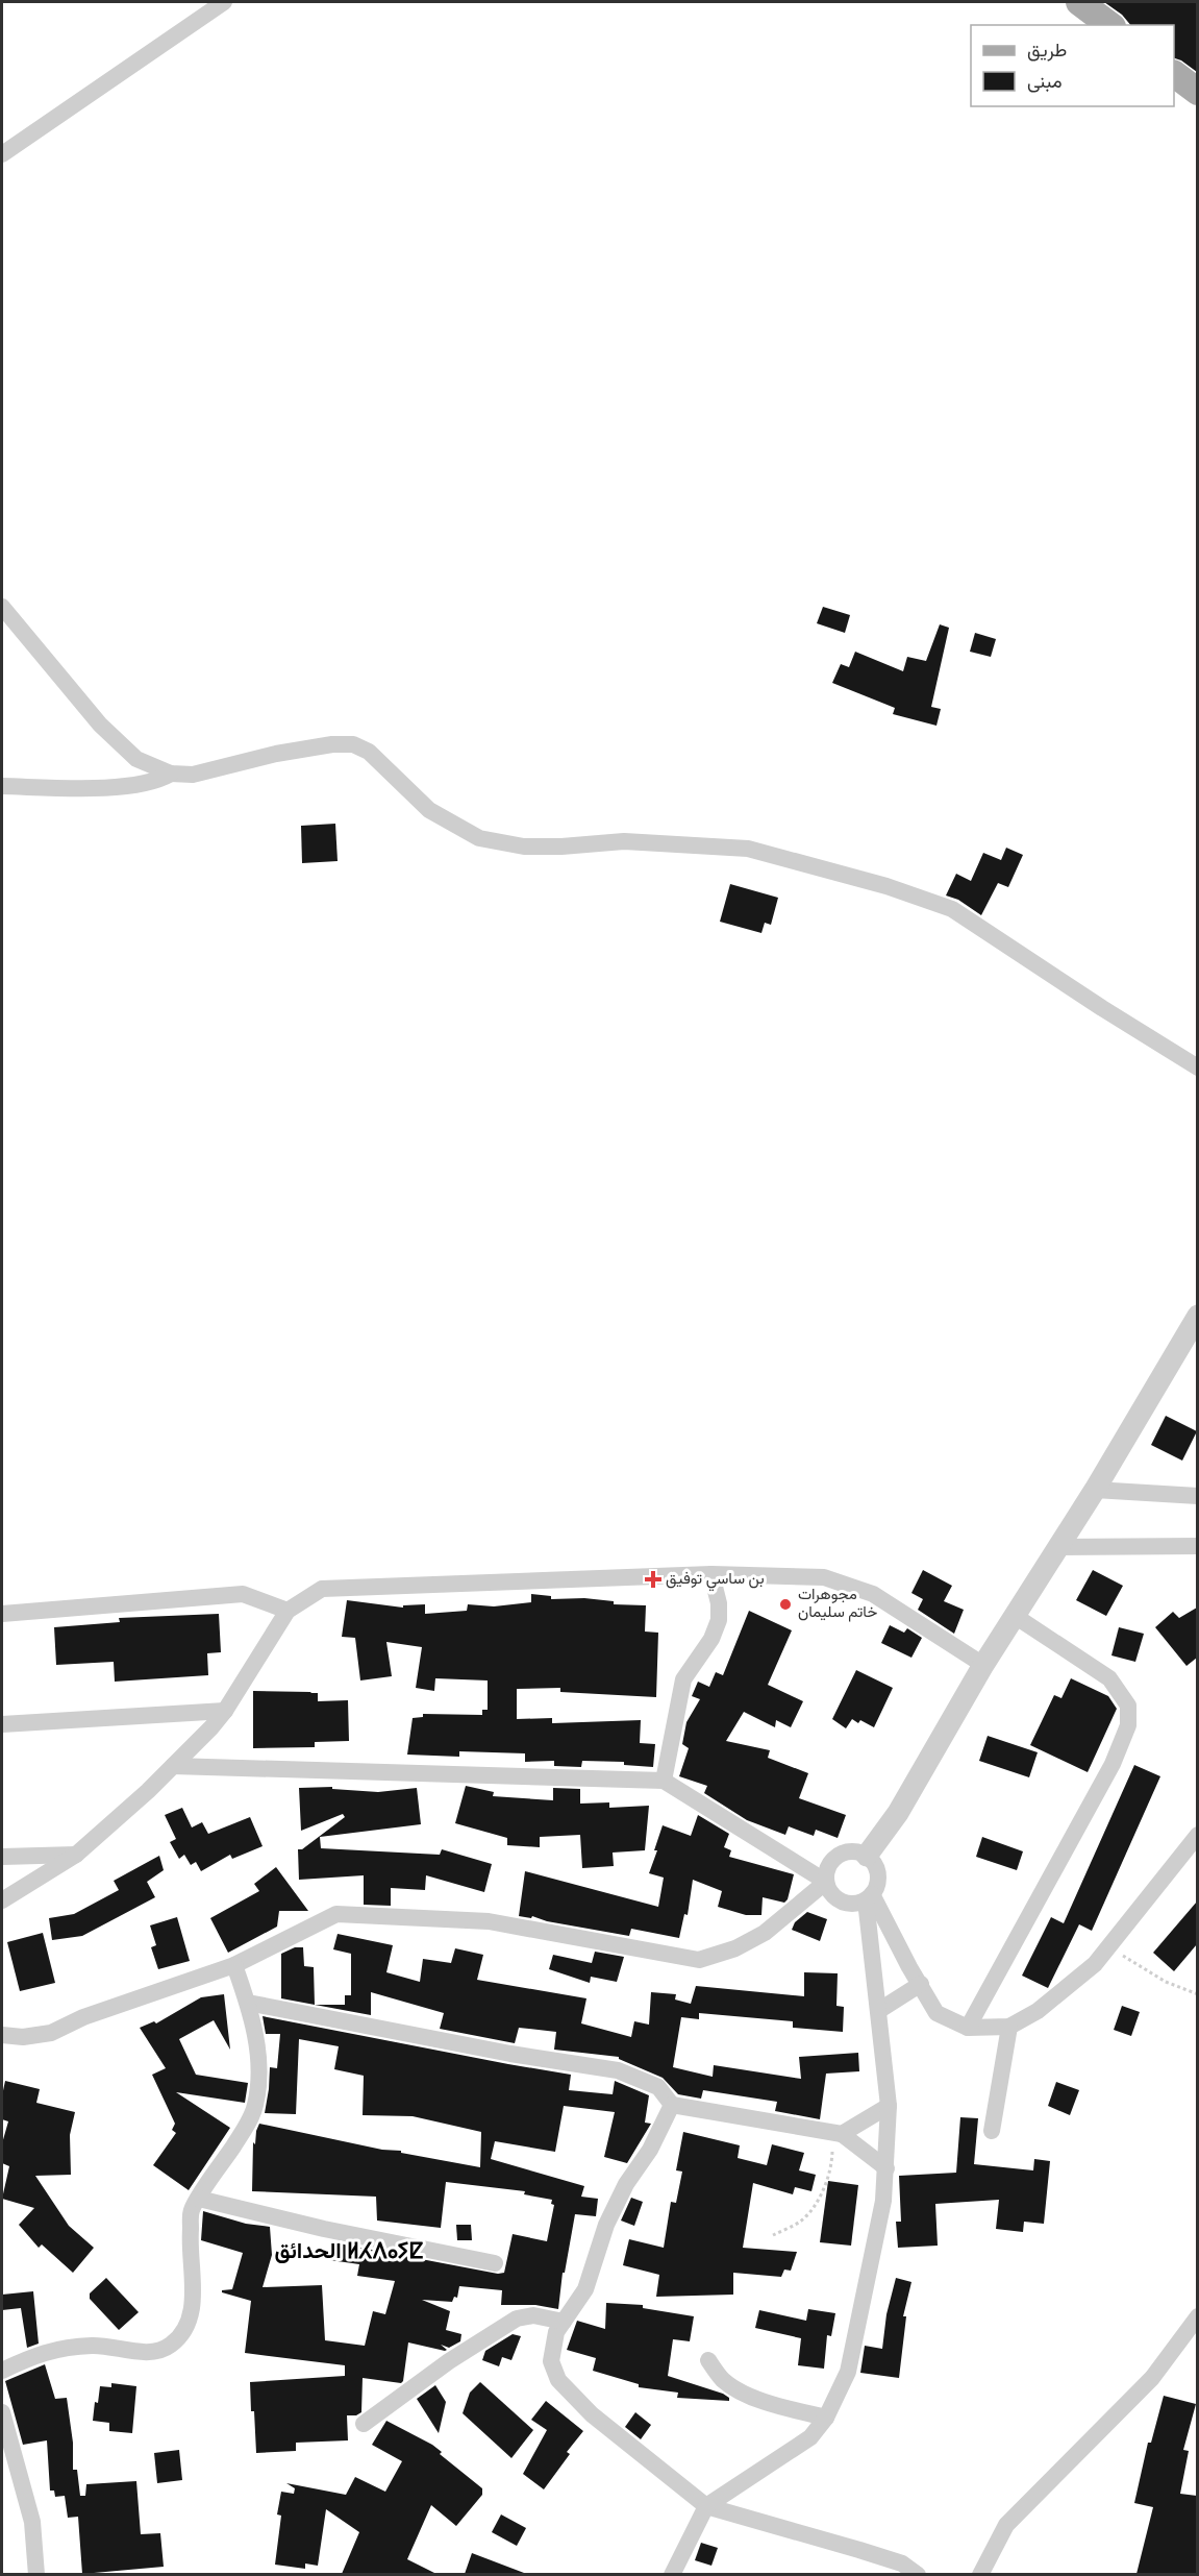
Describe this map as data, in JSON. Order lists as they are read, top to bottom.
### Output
{
  "districts": ["الحدائق ⵍⵃⴷⴰⵢⵇ"],
  "places": {
    "health": ["بن ساسي توفيق"],
    "other": ["مجوهرات خاتم سليمان"]
  },
  "legend": ["طريق", "مبنى"]
}
